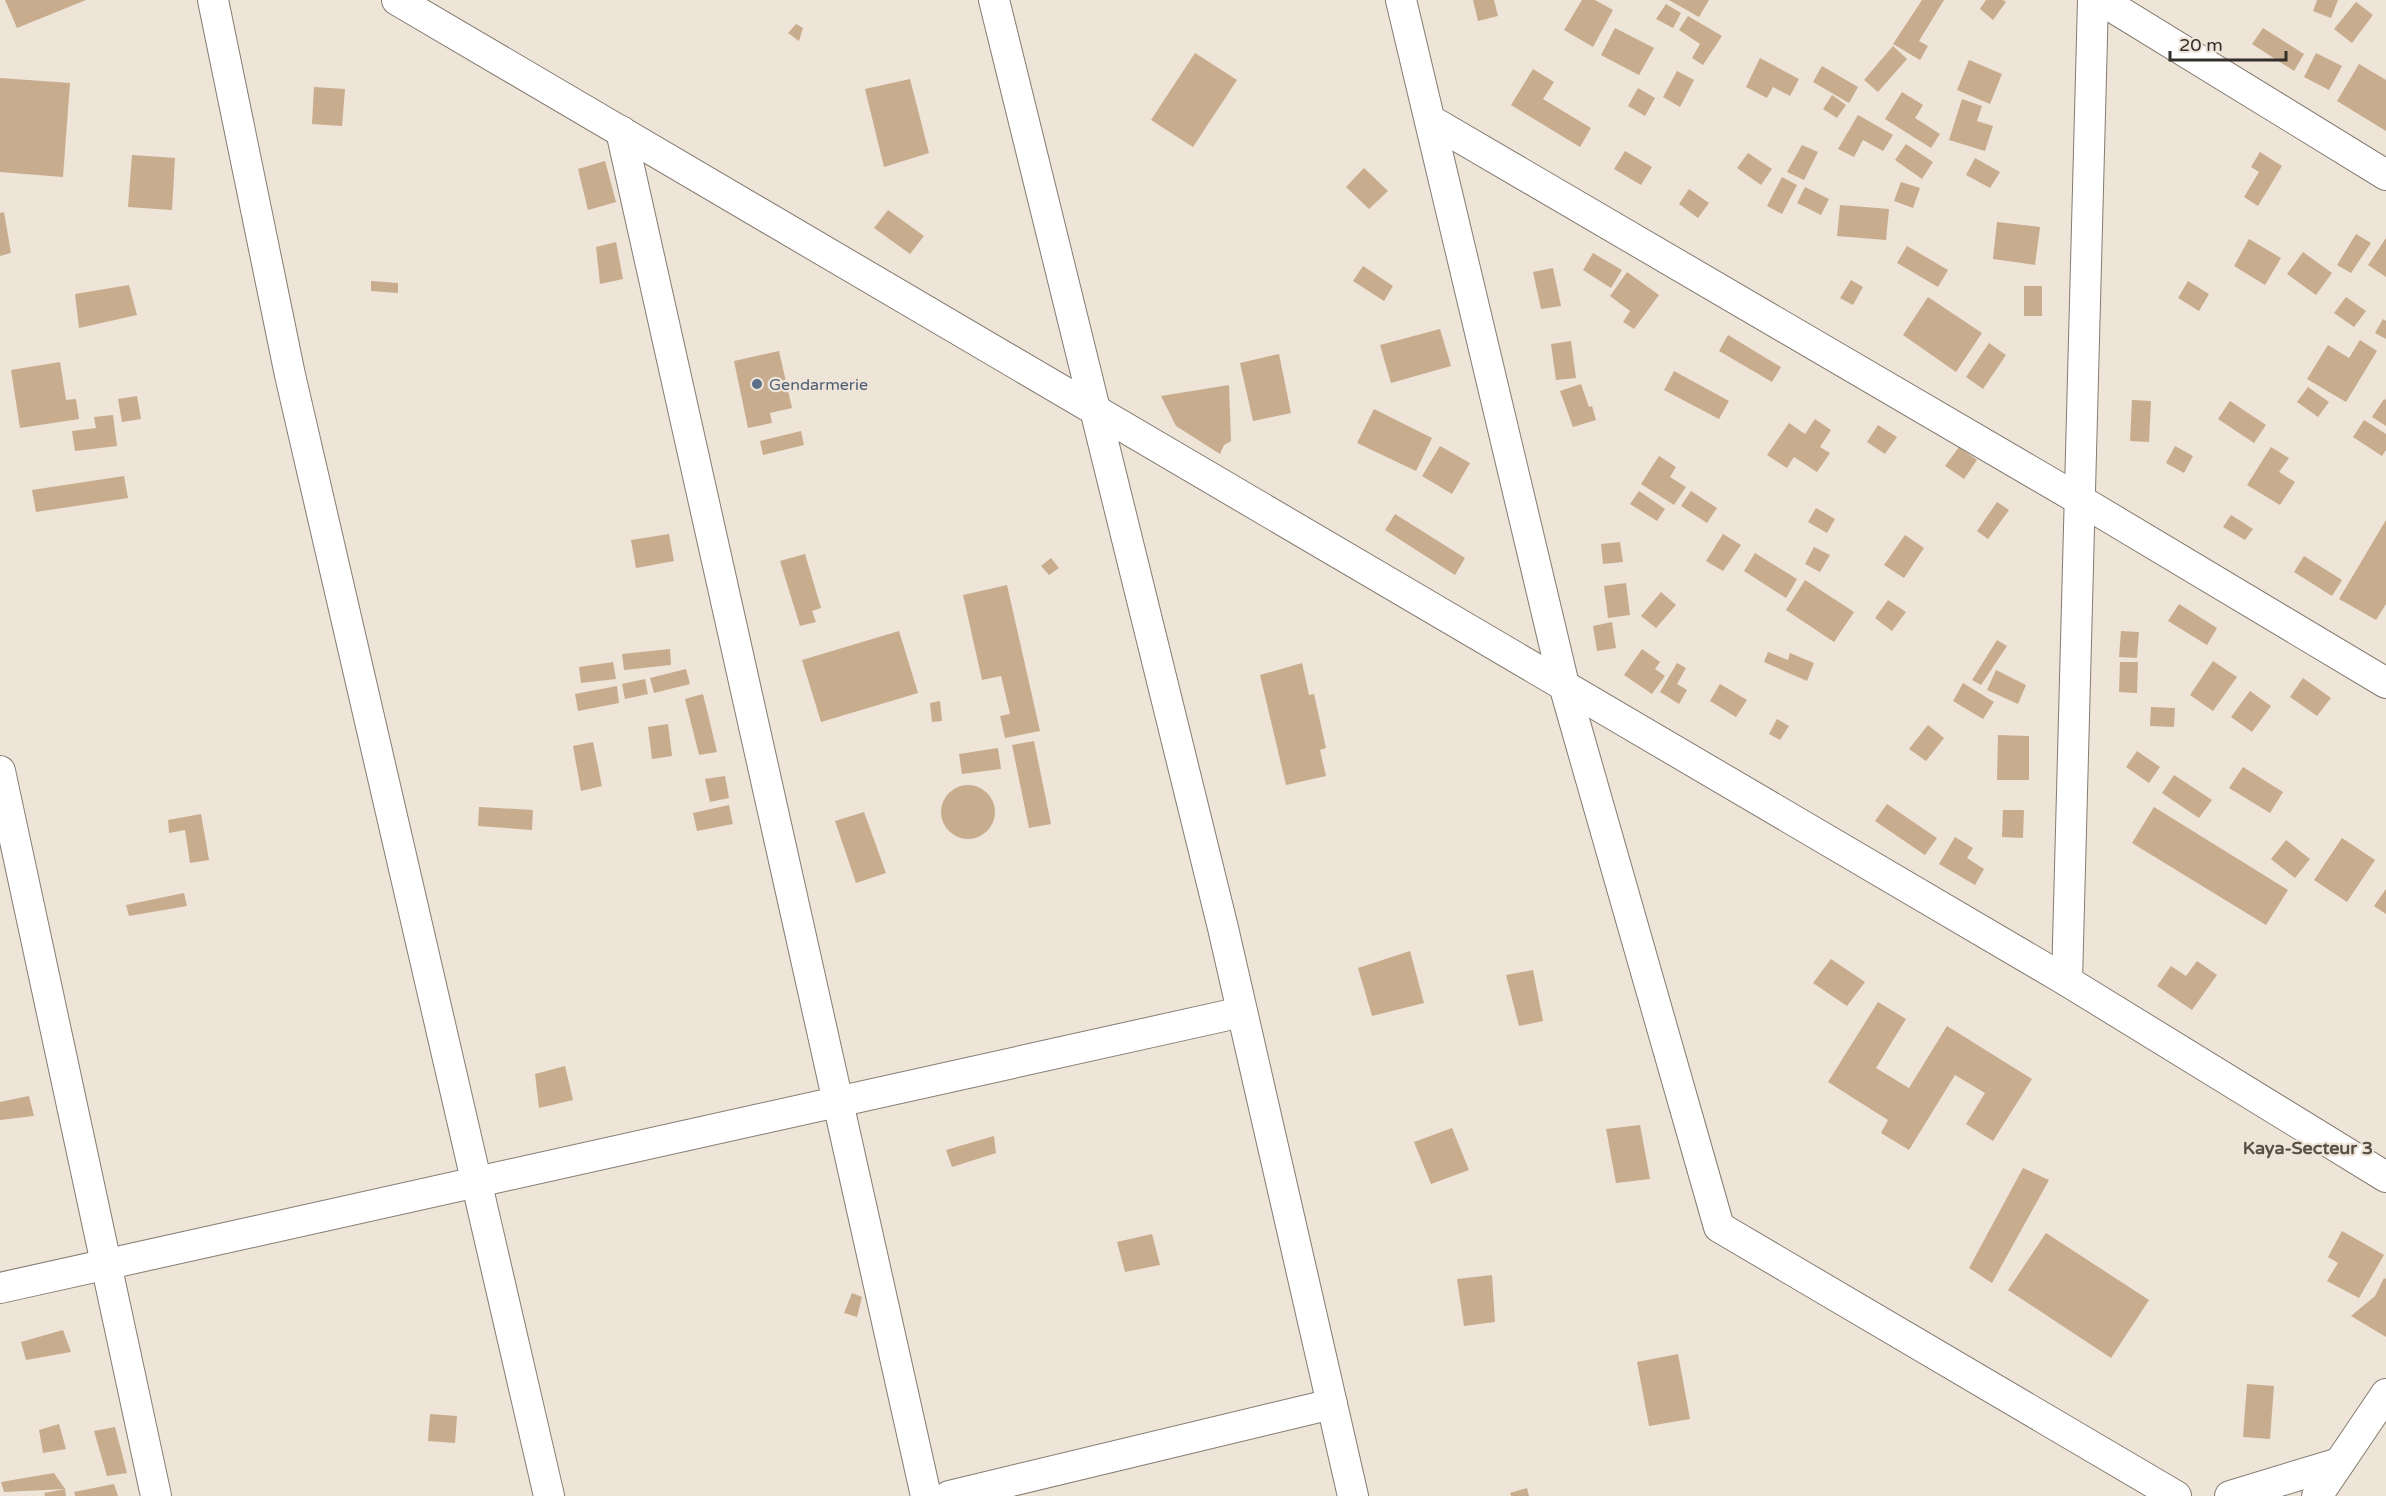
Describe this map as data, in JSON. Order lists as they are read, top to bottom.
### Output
{
  "districts": ["Kaya-Secteur 3"],
  "places": ["Gendarmerie"],
  "scale_bar": "20 m"
}
